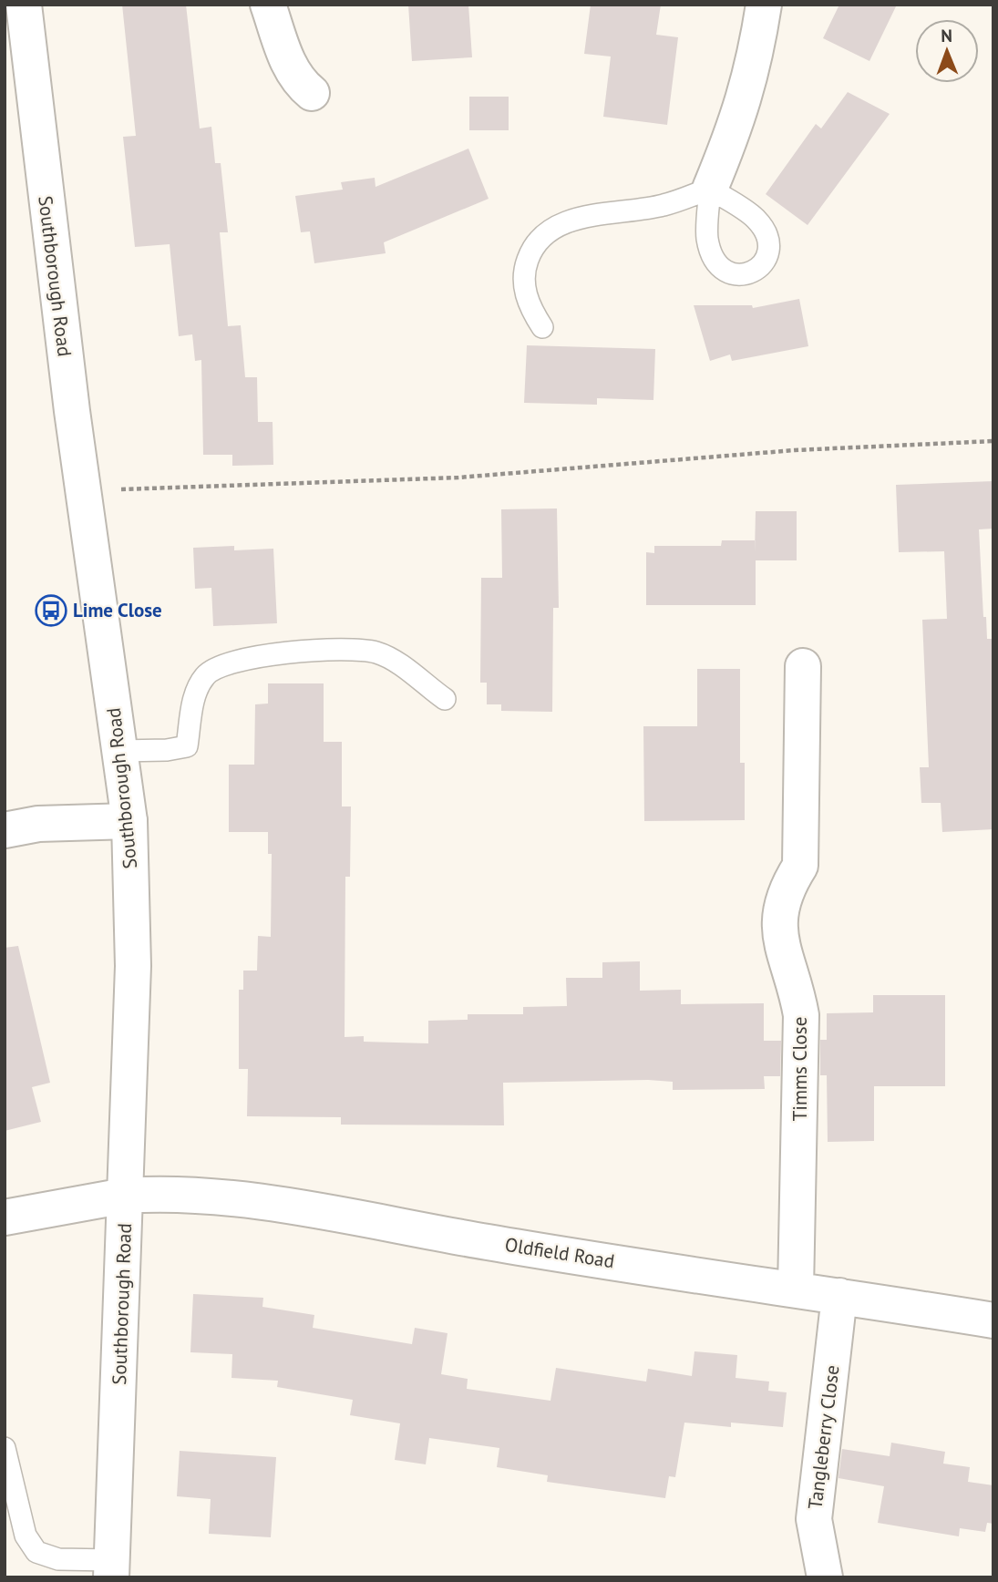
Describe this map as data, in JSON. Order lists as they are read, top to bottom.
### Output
{
  "streets": {
    "street": [
      "Southborough Road",
      "Timms Close",
      "Oldfield Road",
      "Tangleberry Close"
    ]
  },
  "crossings": [
    ["Southborough Road", "Oldfield Road"],
    ["Timms Close", "Oldfield Road"],
    ["Oldfield Road", "Tangleberry Close"]
  ],
  "places": {
    "bus stop": ["Lime Close"]
  },
  "north": "top"
}
